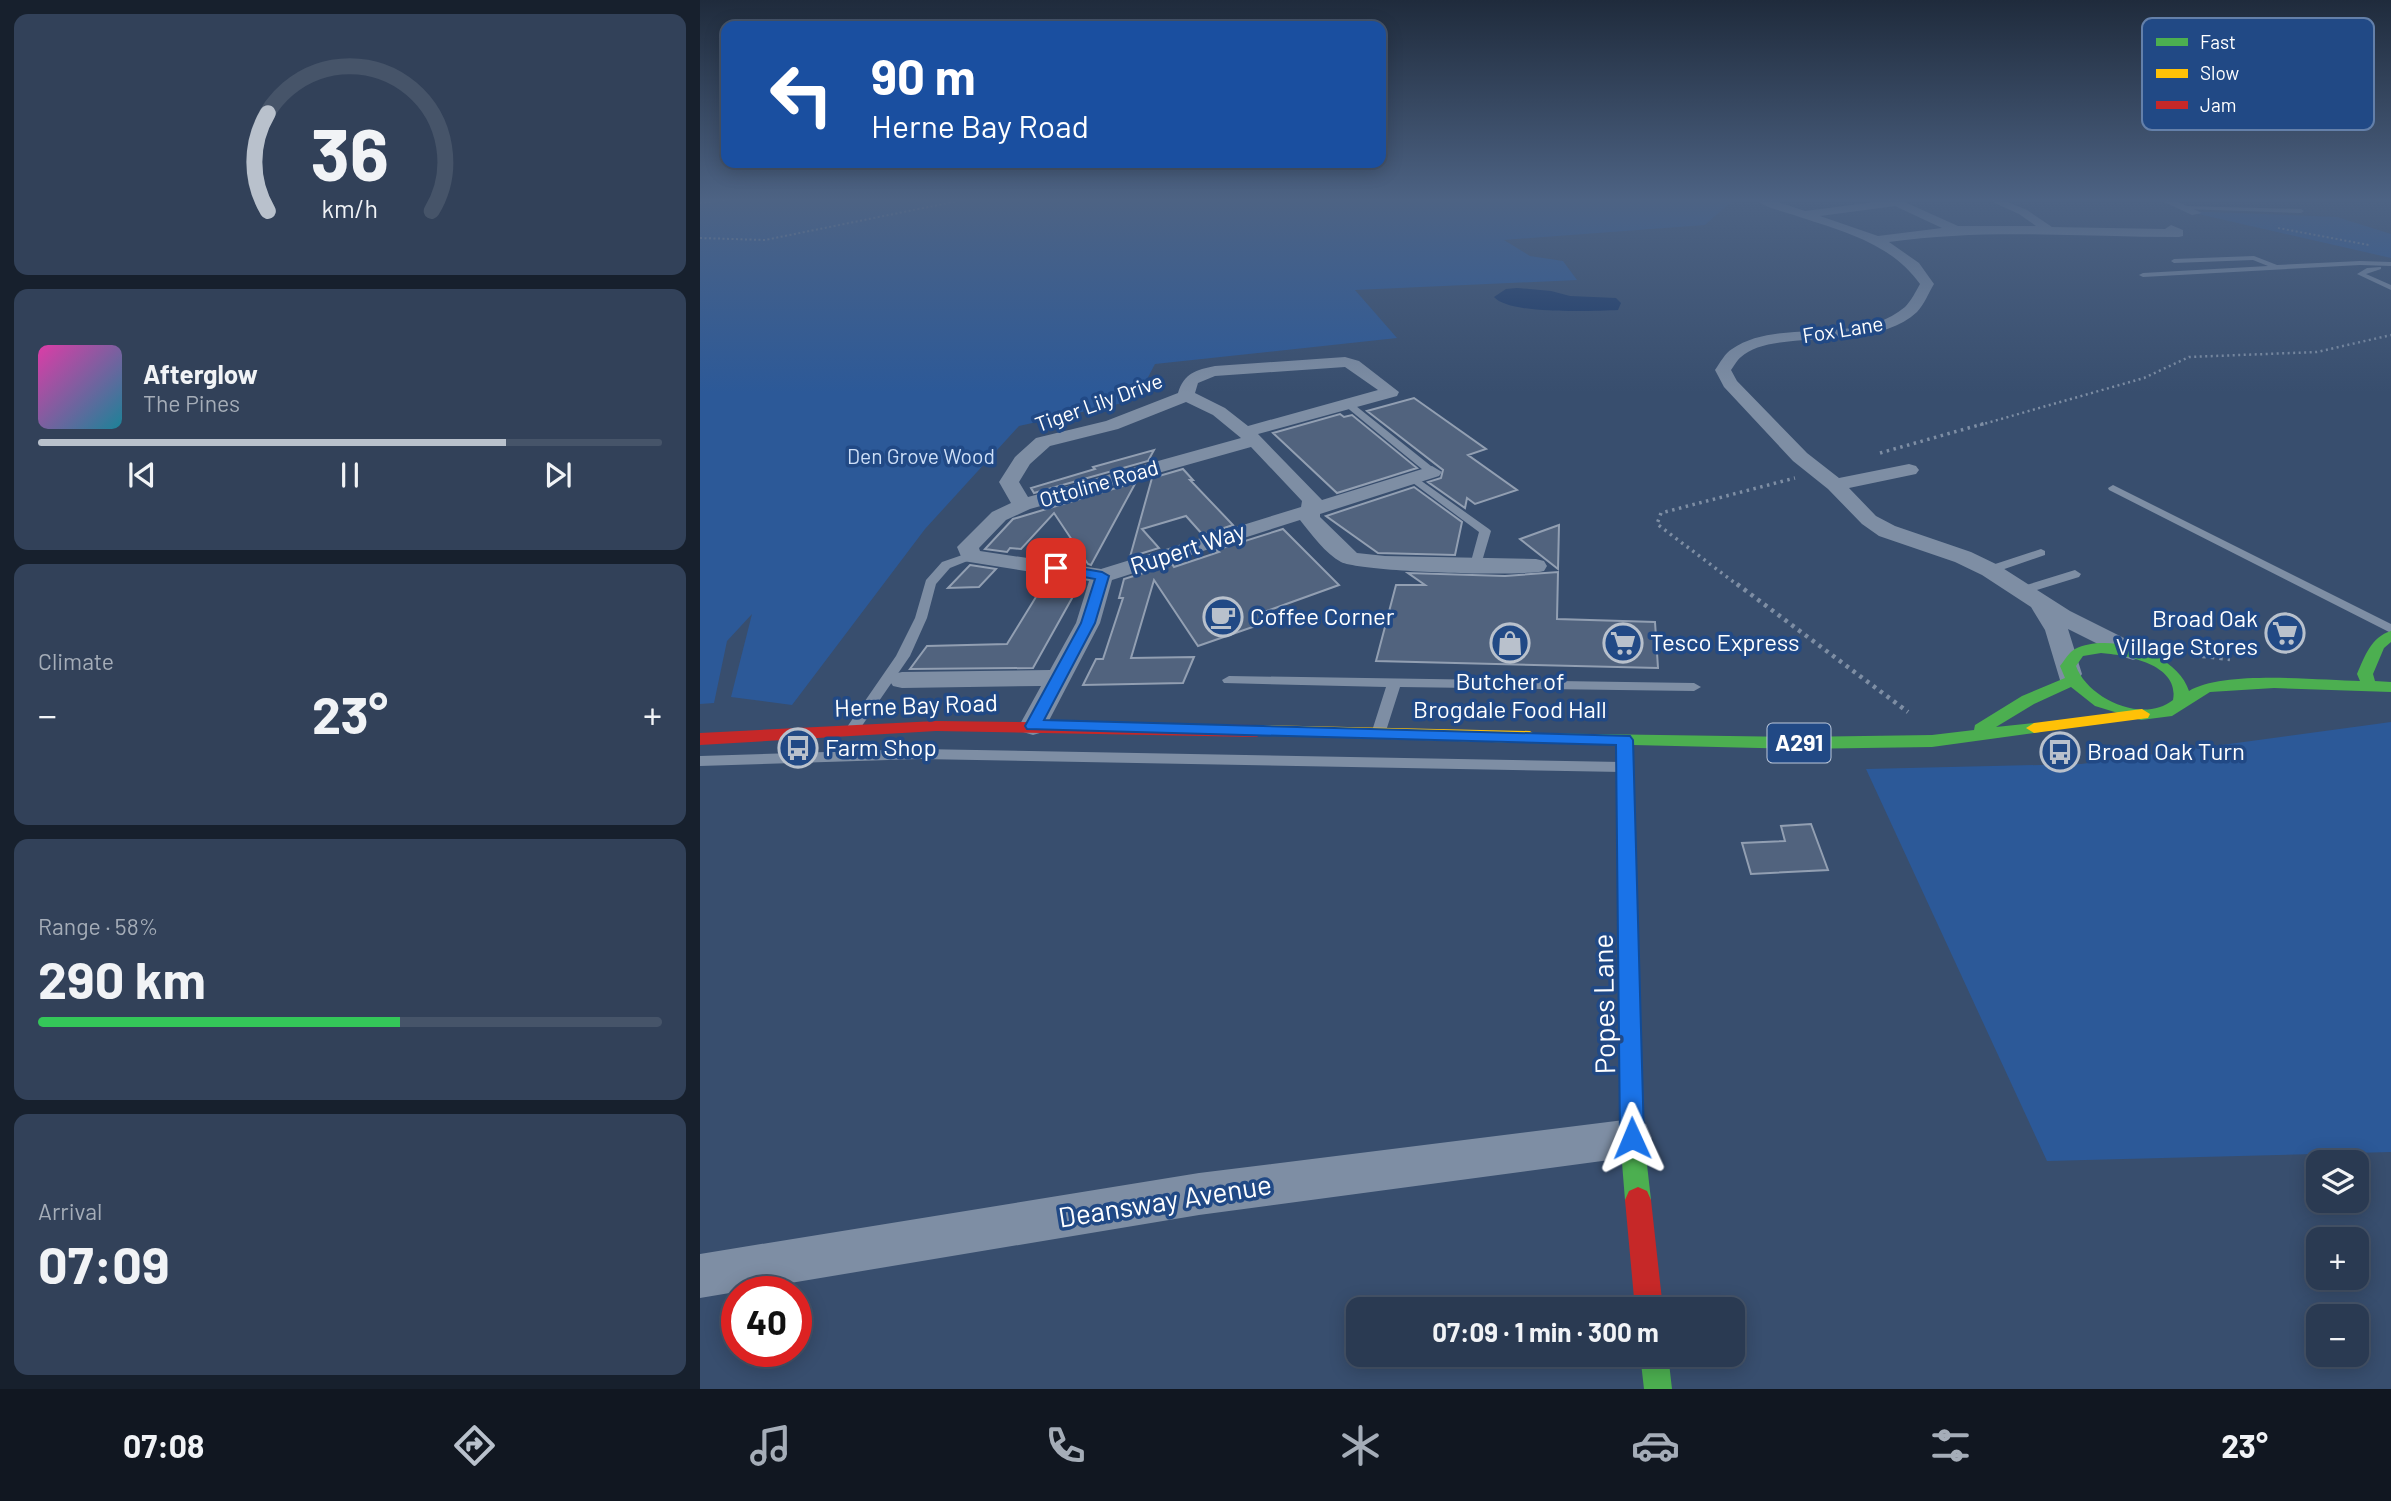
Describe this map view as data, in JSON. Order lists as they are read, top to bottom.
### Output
{
  "streets": {
    "main road": ["Herne Bay Road", "A291", "Popes Lane"],
    "street": [
      "Fox Lane",
      "Tiger Lily Drive",
      "Ottoline Road",
      "Rupert Way",
      "Deansway Avenue"
    ]
  },
  "crossings": [
    ["Tiger Lily Drive", "Ottoline Road"],
    ["Rupert Way", "Herne Bay Road"],
    ["Herne Bay Road", "Popes Lane"],
    ["Popes Lane", "Deansway Avenue"]
  ],
  "parks": ["Den Grove Wood"],
  "places": {
    "cafe": ["Coffee Corner"],
    "supermarket": ["Broad Oak Village Stores", "Tesco Express"],
    "shop": ["Butcher of Brogdale Food Hall"],
    "bus stop": ["Farm Shop", "Broad Oak Turn"]
  },
  "legend": ["Fast", "Slow", "Jam"],
  "page": {
    "turn": ["90 m", "Herne Bay Road"],
    "song": ["Afterglow", "The Pines"],
    "tile": [
      "Climate",
      ["Range · 58%", "290 km"],
      ["Arrival", "07:09"]
    ],
    "heat": ["−", "23°", "+"],
    "map_buttons": ["+", "−"],
    "limit": "40",
    "trip": "07:09 · 1 min · 300 m",
    "tabs": ["07:08", "23°"],
    "gauge": ["36", "km/h"]
  }
}
